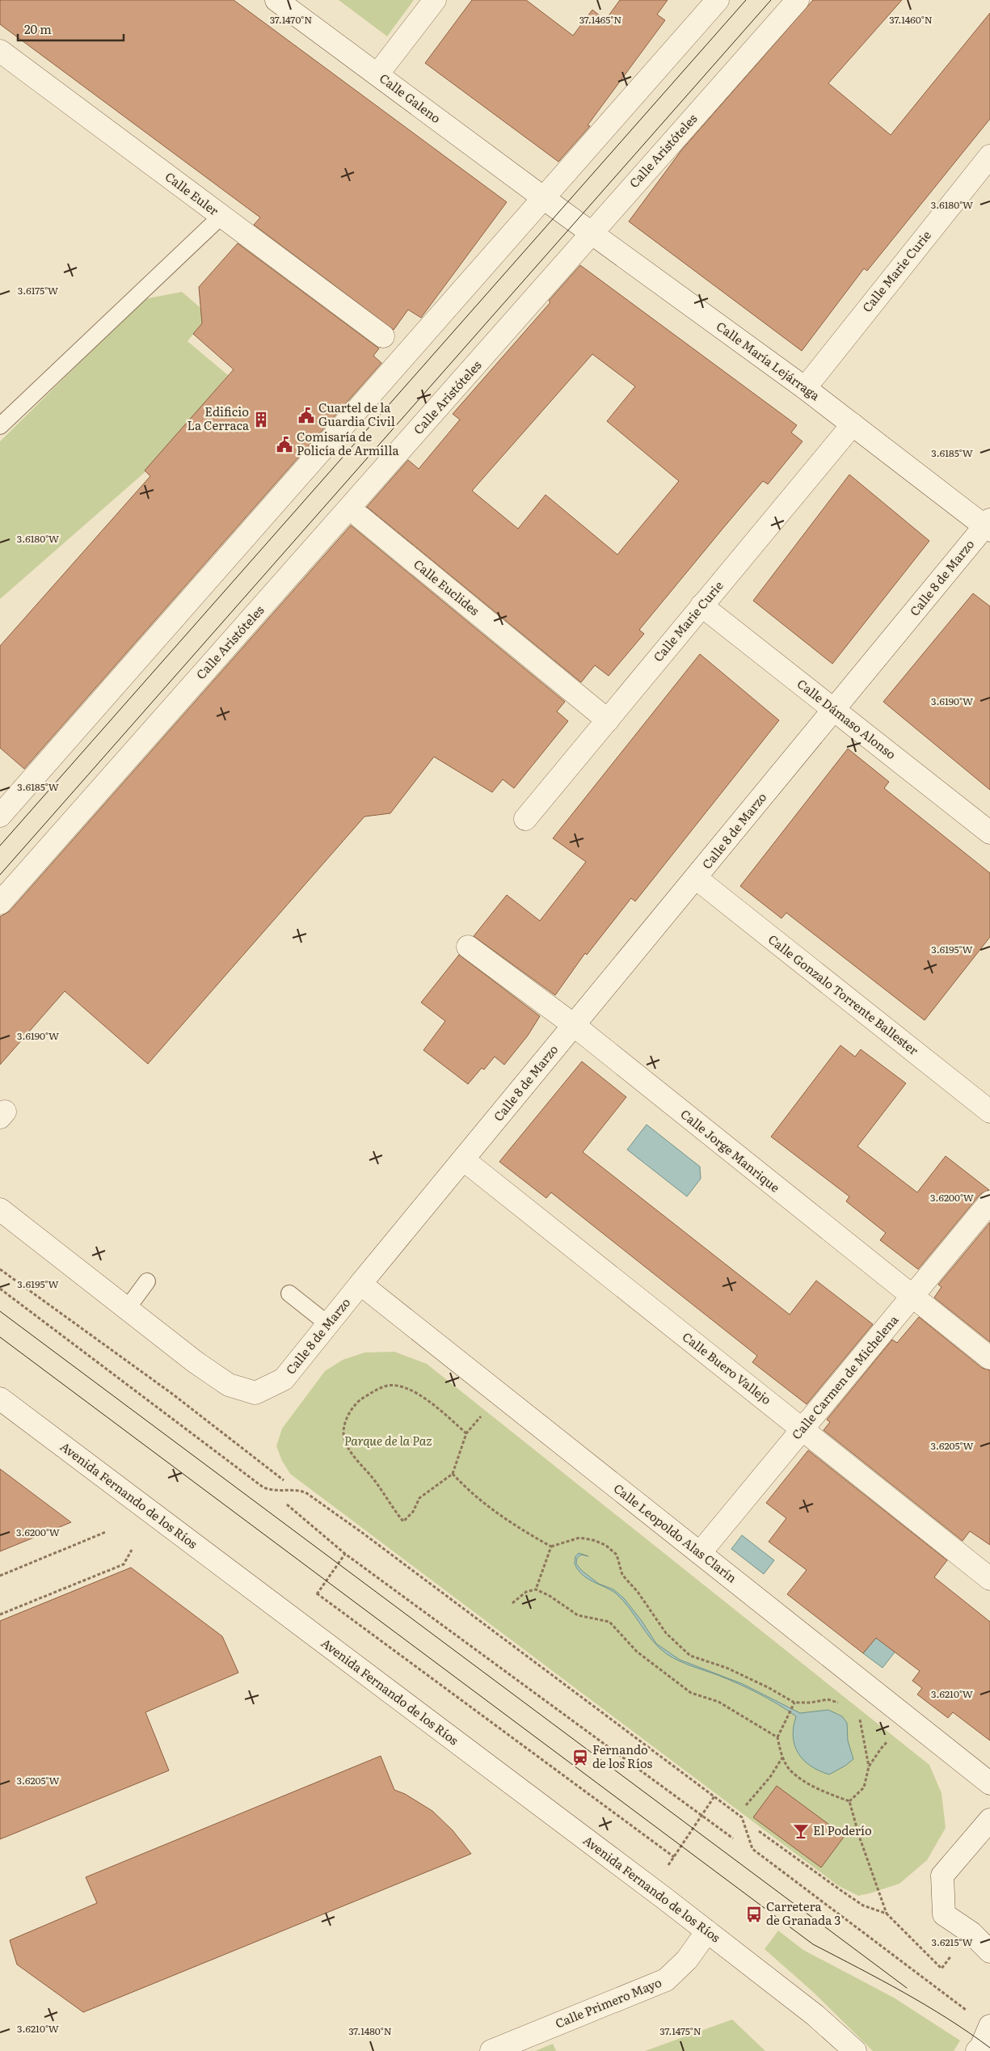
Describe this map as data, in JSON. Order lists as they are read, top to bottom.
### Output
{
  "streets": {
    "street": [
      "Calle Galeno",
      "Calle Aristóteles",
      "Calle Euler",
      "Calle Marie Curie",
      "Calle María Lejárraga",
      "Calle 8 de Marzo",
      "Calle Euclides",
      "Calle Dámaso Alonso",
      "Calle Gonzalo Torrente Ballester",
      "Calle Jorge Manrique",
      "Calle Buero Vallejo",
      "Calle Carmen de Michelena",
      "Avenida Fernando de los Ríos",
      "Calle Leopoldo Alas Clarín",
      "Calle Primero Mayo"
    ]
  },
  "crossings": [
    ["Calle Galeno", "Calle María Lejárraga"],
    ["Calle Aristóteles", "Calle María Lejárraga"],
    ["Calle Aristóteles", "Calle Euclides"],
    ["Calle Marie Curie", "Calle María Lejárraga"],
    ["Calle Marie Curie", "Calle Euclides"],
    ["Calle Marie Curie", "Calle Dámaso Alonso"],
    ["Calle María Lejárraga", "Calle 8 de Marzo"],
    ["Calle 8 de Marzo", "Calle Dámaso Alonso"],
    ["Calle 8 de Marzo", "Calle Gonzalo Torrente Ballester"],
    ["Calle 8 de Marzo", "Calle Jorge Manrique"],
    ["Calle 8 de Marzo", "Calle Buero Vallejo"],
    ["Calle 8 de Marzo", "Calle Leopoldo Alas Clarín"],
    ["Calle Jorge Manrique", "Calle Carmen de Michelena"],
    ["Calle Buero Vallejo", "Calle Carmen de Michelena"],
    ["Calle Carmen de Michelena", "Calle Leopoldo Alas Clarín"],
    ["Avenida Fernando de los Ríos", "Calle Primero Mayo"]
  ],
  "parks": ["Parque de la Paz"],
  "places": {
    "public building": ["Cuartel de la Guardia Civil", "Comisaría de Policía de Armilla"],
    "building": ["Edificio La Cerraca"],
    "station": ["Fernando de los Ríos"],
    "bar": ["El Poderío"],
    "bus stop": ["Carretera de Granada 3"]
  },
  "scale_bar": "20 m",
  "coordinates": [
    "37.1465°N",
    "37.1470°N",
    "37.1460°N",
    "3.6180°W",
    "3.6175°W",
    "3.6185°W",
    "3.6190°W",
    "3.6195°W",
    "3.6200°W",
    "3.6205°W",
    "3.6210°W",
    "3.6215°W",
    "37.1480°N",
    "37.1475°N"
  ]
}
